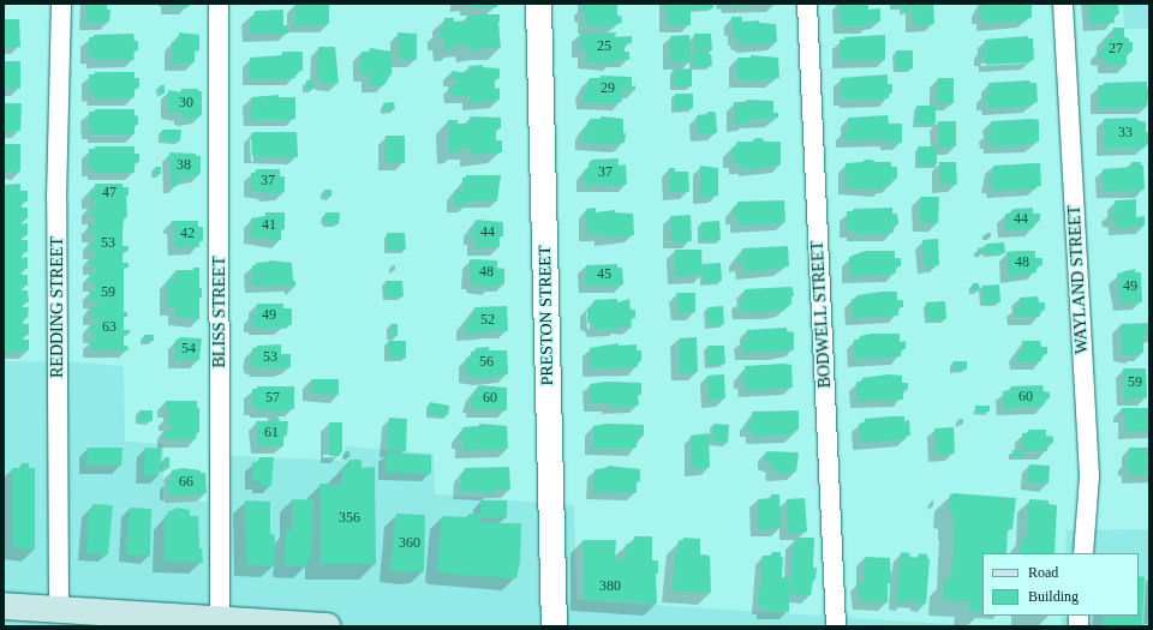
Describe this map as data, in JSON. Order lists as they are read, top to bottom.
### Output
{
  "streets": {
    "street": [
      "WAYLAND STREET",
      "REDDING STREET",
      "BLISS STREET",
      "BODWELL STREET",
      "PRESTON STREET"
    ]
  },
  "house_numbers": [
    "25",
    "27",
    "29",
    "30",
    "33",
    "38",
    "37",
    "37",
    "47",
    "44",
    "41",
    "44",
    "42",
    "53",
    "48",
    "48",
    "45",
    "49",
    "59",
    "49",
    "52",
    "63",
    "54",
    "53",
    "56",
    "59",
    "60",
    "57",
    "60",
    "61",
    "66",
    "356",
    "360",
    "380"
  ],
  "legend": ["Road", "Building"]
}
